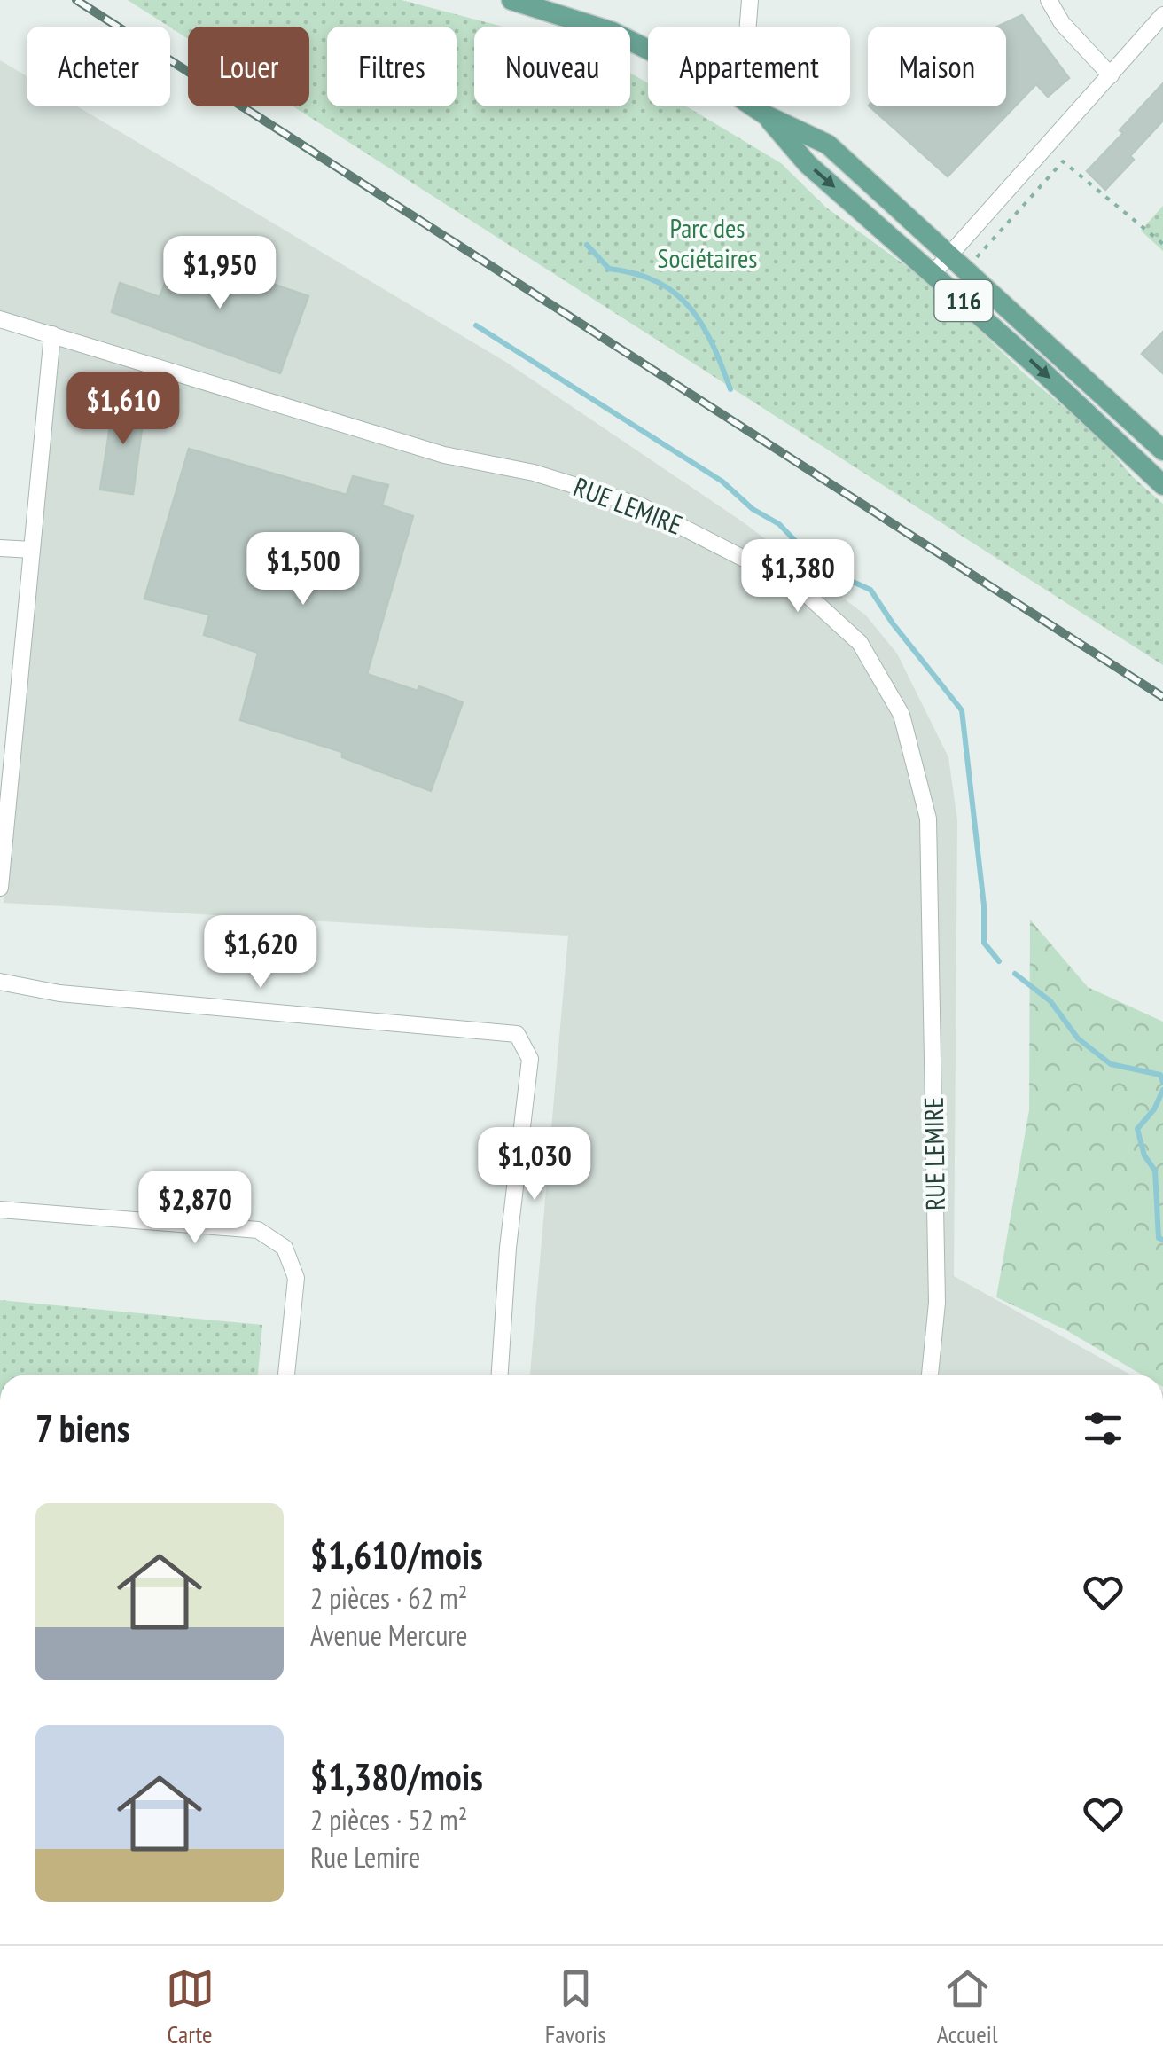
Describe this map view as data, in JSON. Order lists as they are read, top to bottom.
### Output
{
  "streets": {
    "main road": ["116"],
    "street": ["RUE LEMIRE"]
  },
  "parks": ["Parc des Sociétaires"],
  "page": {
    "chip": [
      "Acheter",
      "Louer",
      "Filtres",
      "Nouveau",
      "Appartement",
      "Maison"
    ],
    "price": [
      "$1,950",
      "$1,610",
      "$1,500",
      "$1,380",
      "$1,620",
      "$1,030",
      "$2,870"
    ],
    "heading": "7 biens",
    "list": [
      {
        "name": "$1,610/mois",
        "note": "2 pièces · 62 m² · Avenue Mercure"
      },
      {
        "name": "$1,380/mois",
        "note": "2 pièces · 52 m² · Rue Lemire"
      }
    ],
    "tabs": ["Carte", "Favoris", "Accueil"]
  }
}
